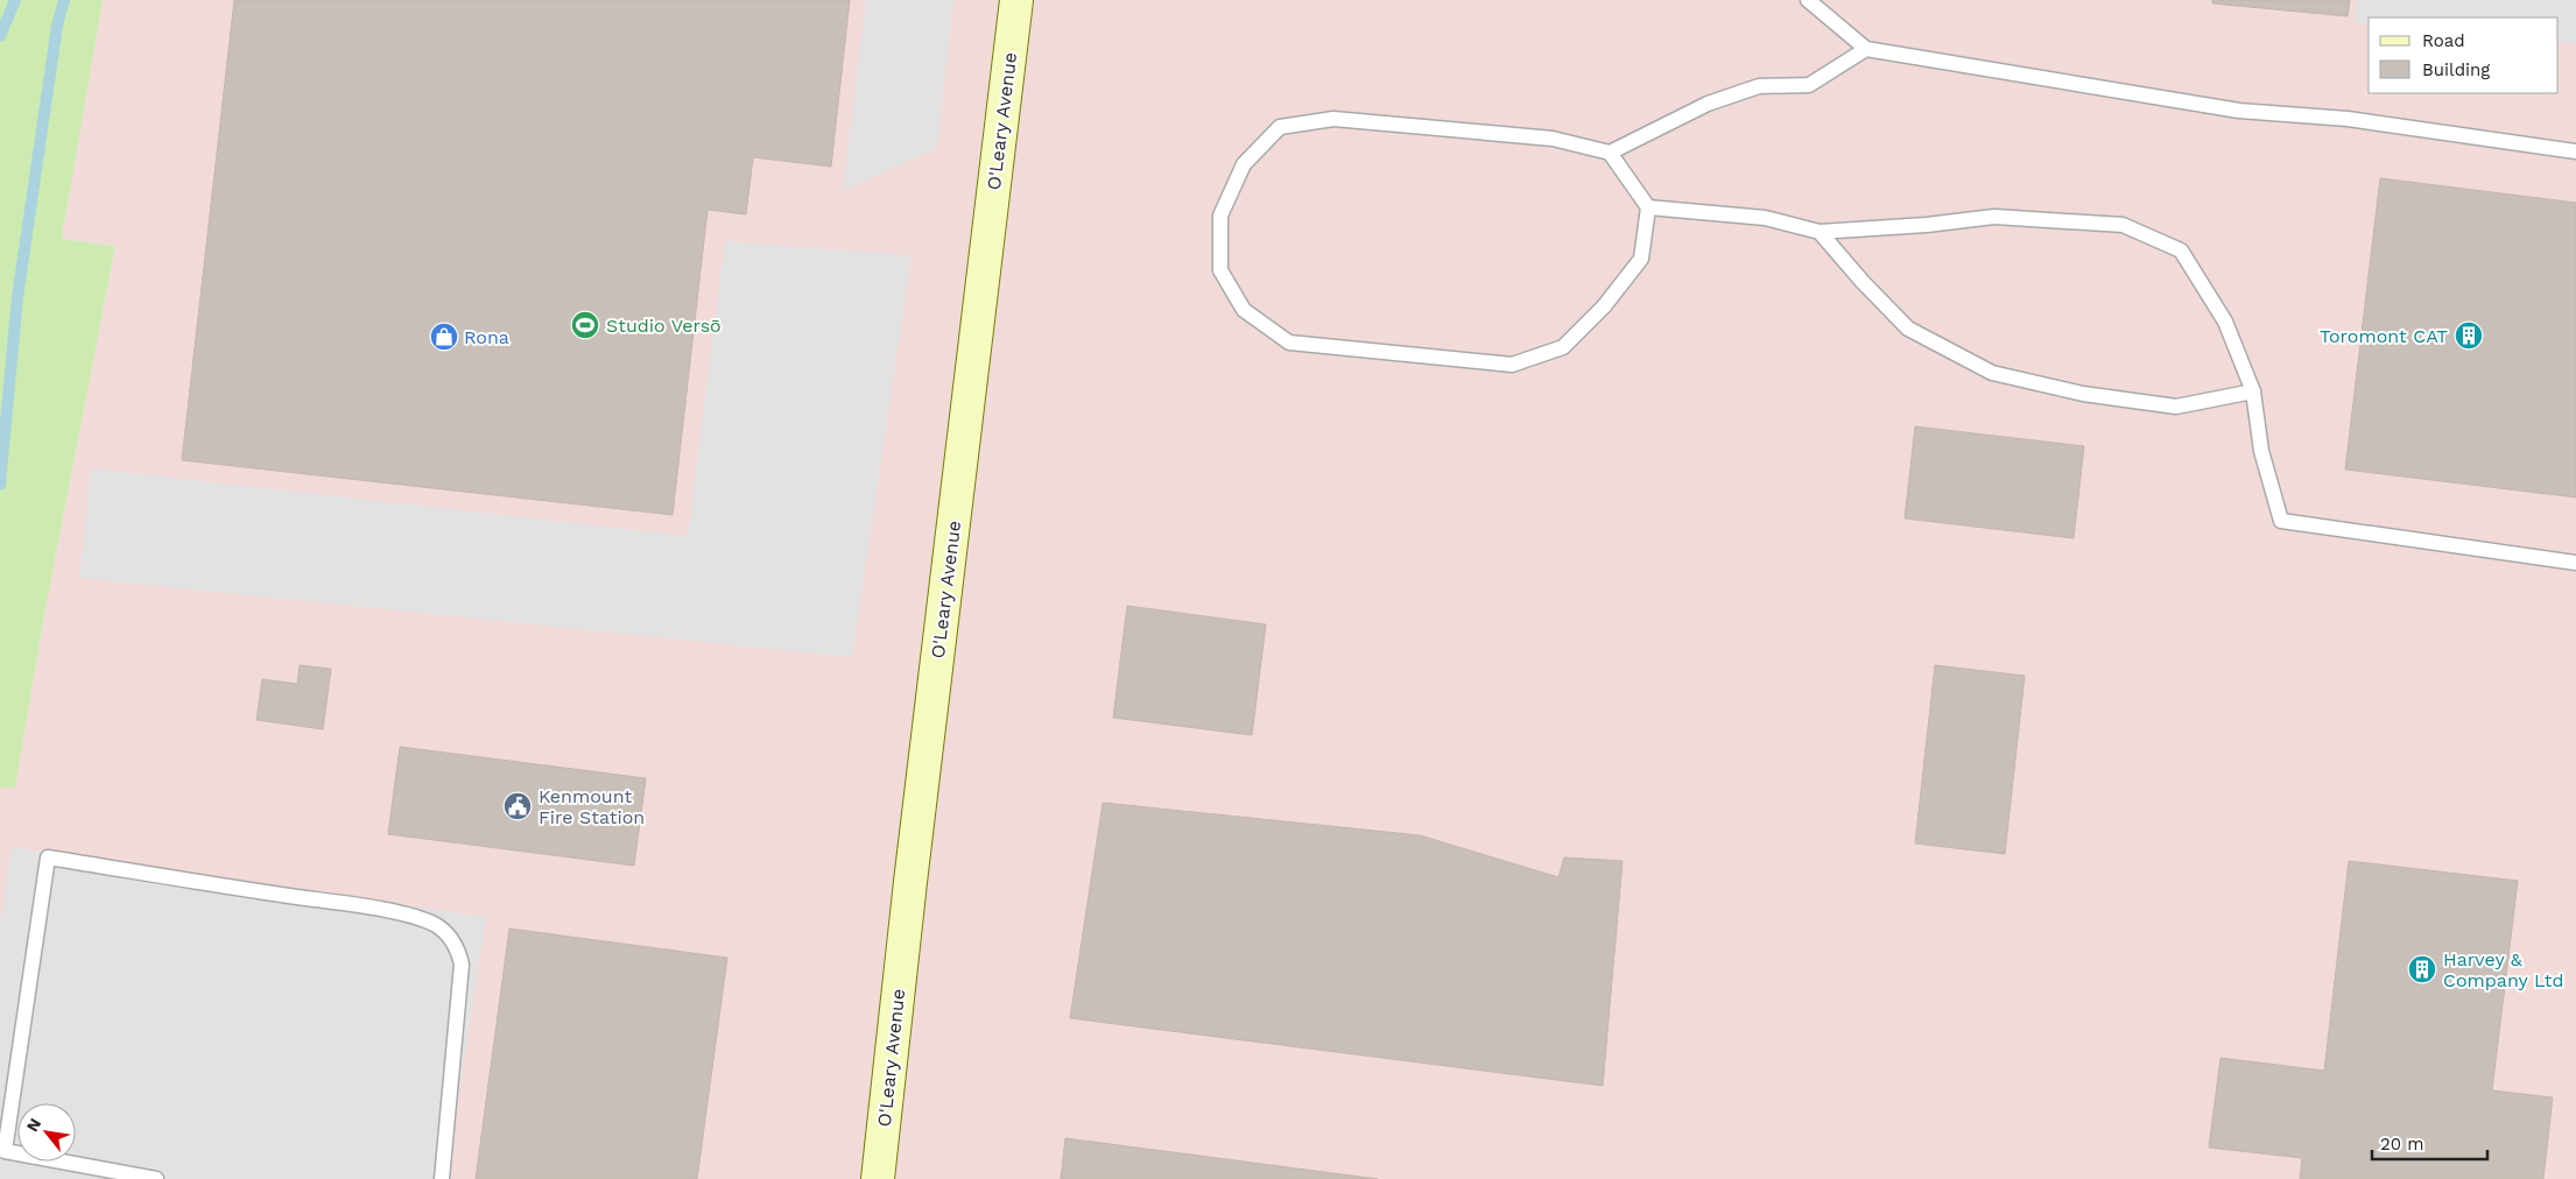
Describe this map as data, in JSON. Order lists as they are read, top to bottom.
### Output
{
  "streets": {
    "street": ["O'Leary Avenue"]
  },
  "places": {
    "sports": ["Studio Versō"],
    "building": ["Toromont CAT", "Harvey & Company Ltd"],
    "shop": ["Rona"],
    "public building": ["Kenmount Fire Station"]
  },
  "legend": ["Road", "Building"],
  "scale_bar": "20 m",
  "north": "top left"
}
